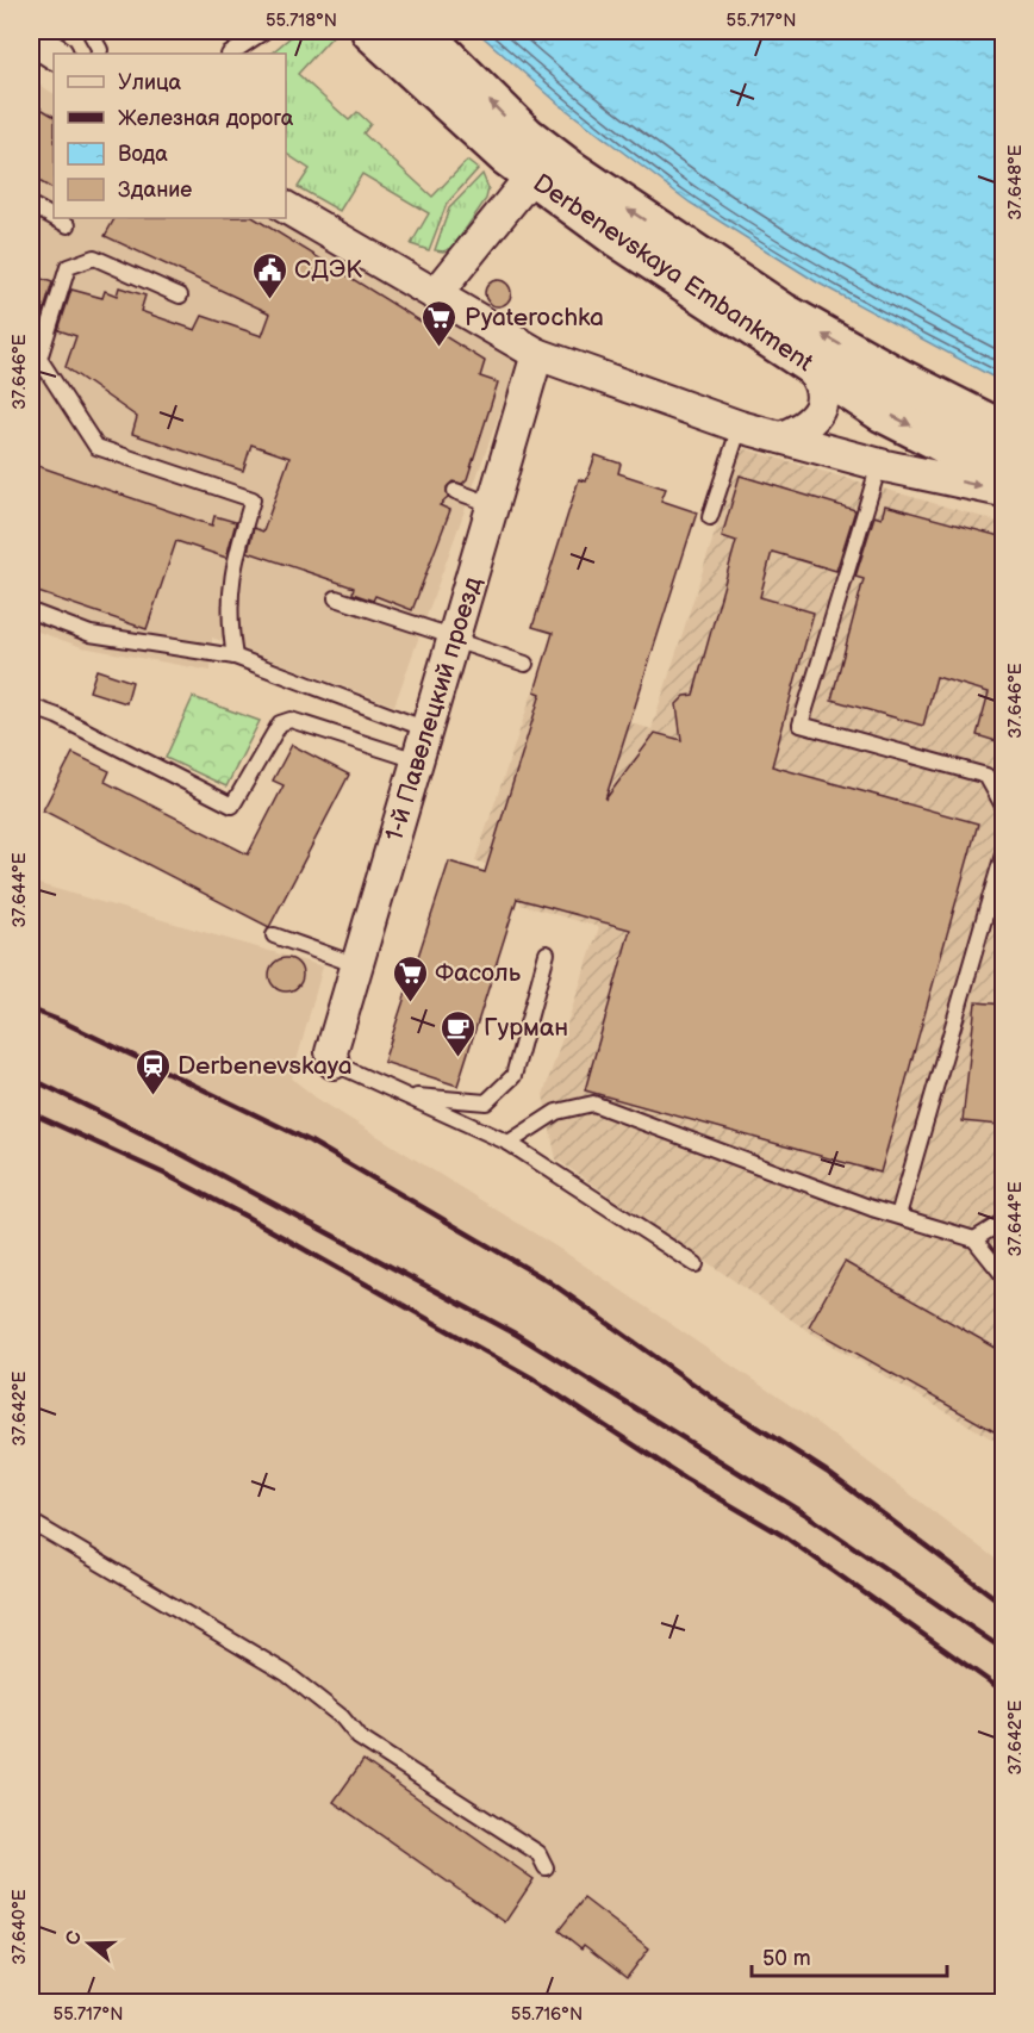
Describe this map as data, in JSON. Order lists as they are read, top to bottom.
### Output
{
  "streets": {
    "main road": ["Derbenevskaya Embankment"],
    "street": ["1-й Павелецкий проезд"]
  },
  "places": {
    "public building": ["СДЭК"],
    "supermarket": ["Pyaterochka", "Фасоль"],
    "cafe": ["Гурман"],
    "station": ["Derbenevskaya"]
  },
  "legend": [
    "Улица",
    "Железная дорога",
    "Вода",
    "Здание"
  ],
  "scale_bar": "50 m",
  "north": "left",
  "coordinates": [
    "55.718°N",
    "55.717°N",
    "37.648°E",
    "37.646°E",
    "37.644°E",
    "37.642°E",
    "37.640°E",
    "55.716°N"
  ]
}
